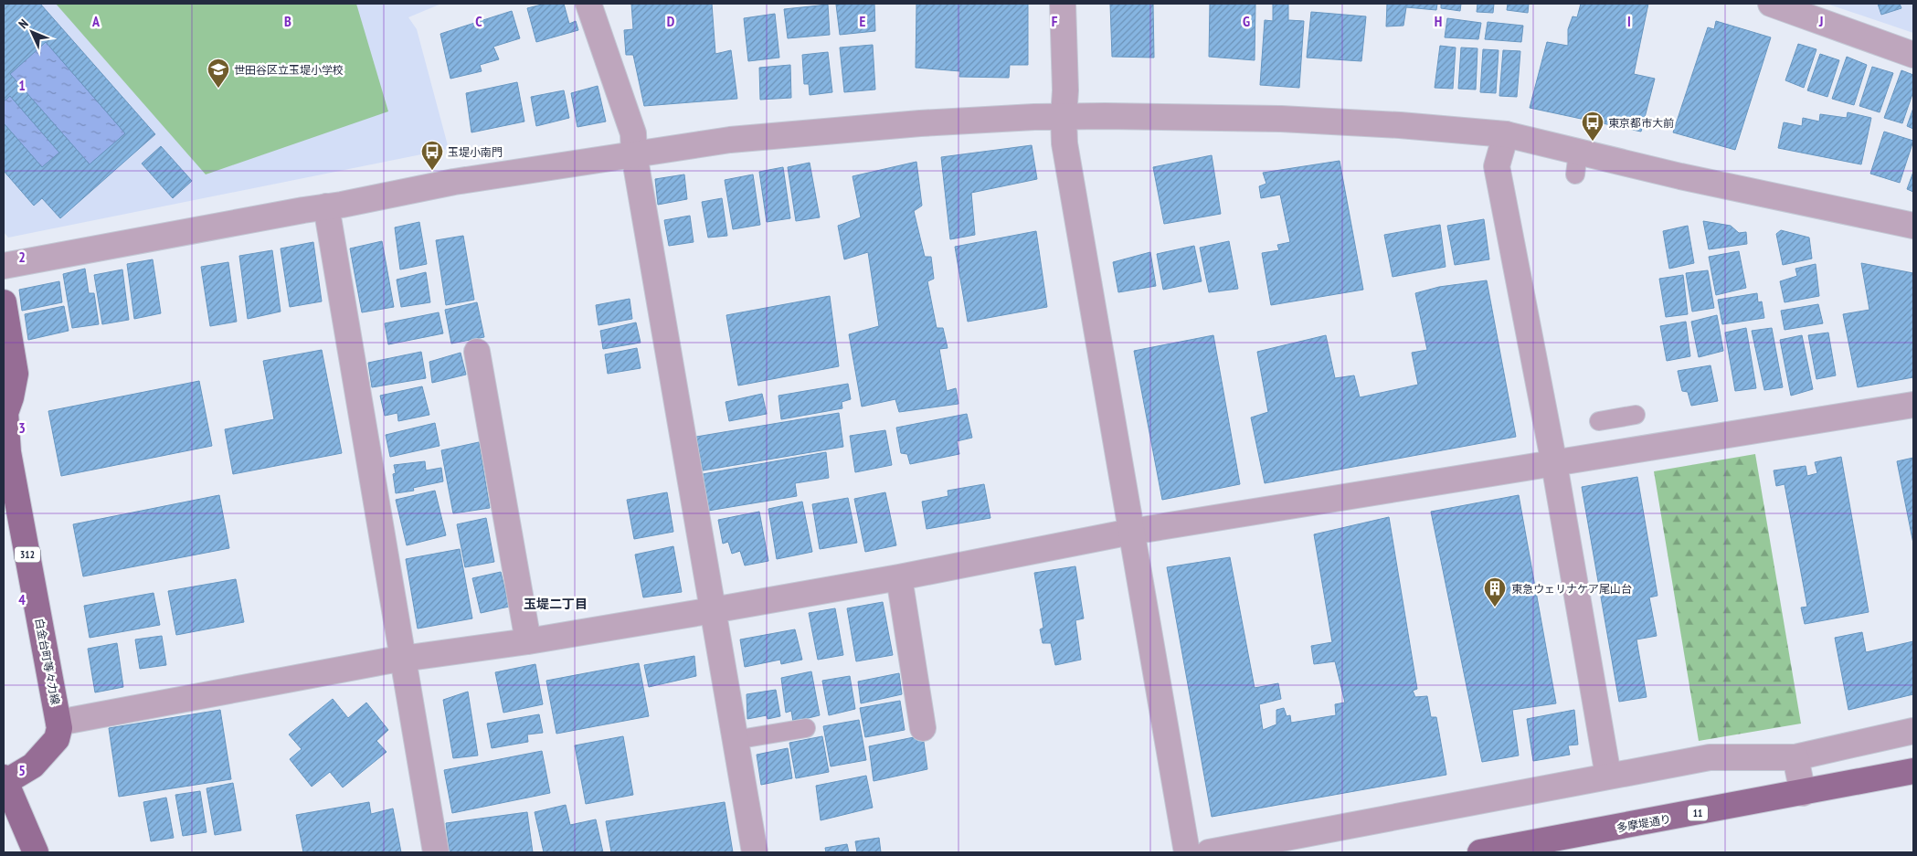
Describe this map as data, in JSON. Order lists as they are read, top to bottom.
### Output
{
  "streets": {
    "main road": [
      "312",
      "白金台町等々力線",
      "11",
      "多摩堤通り"
    ]
  },
  "crossings": [
    ["312", "白金台町等々力線"]
  ],
  "districts": ["玉堤二丁目"],
  "places": {
    "school or university": ["世田谷区立玉堤小学校"],
    "bus stop": ["東京都市大前", "玉堤小南門"],
    "building": ["東急ウェリナケア尾山台"]
  },
  "north": "top left",
  "grid": {
    "columns": [
      "A",
      "B",
      "C",
      "D",
      "E",
      "F",
      "G",
      "H",
      "I",
      "J"
    ],
    "rows": [
      "1",
      "2",
      "3",
      "4",
      "5"
    ]
  }
}
